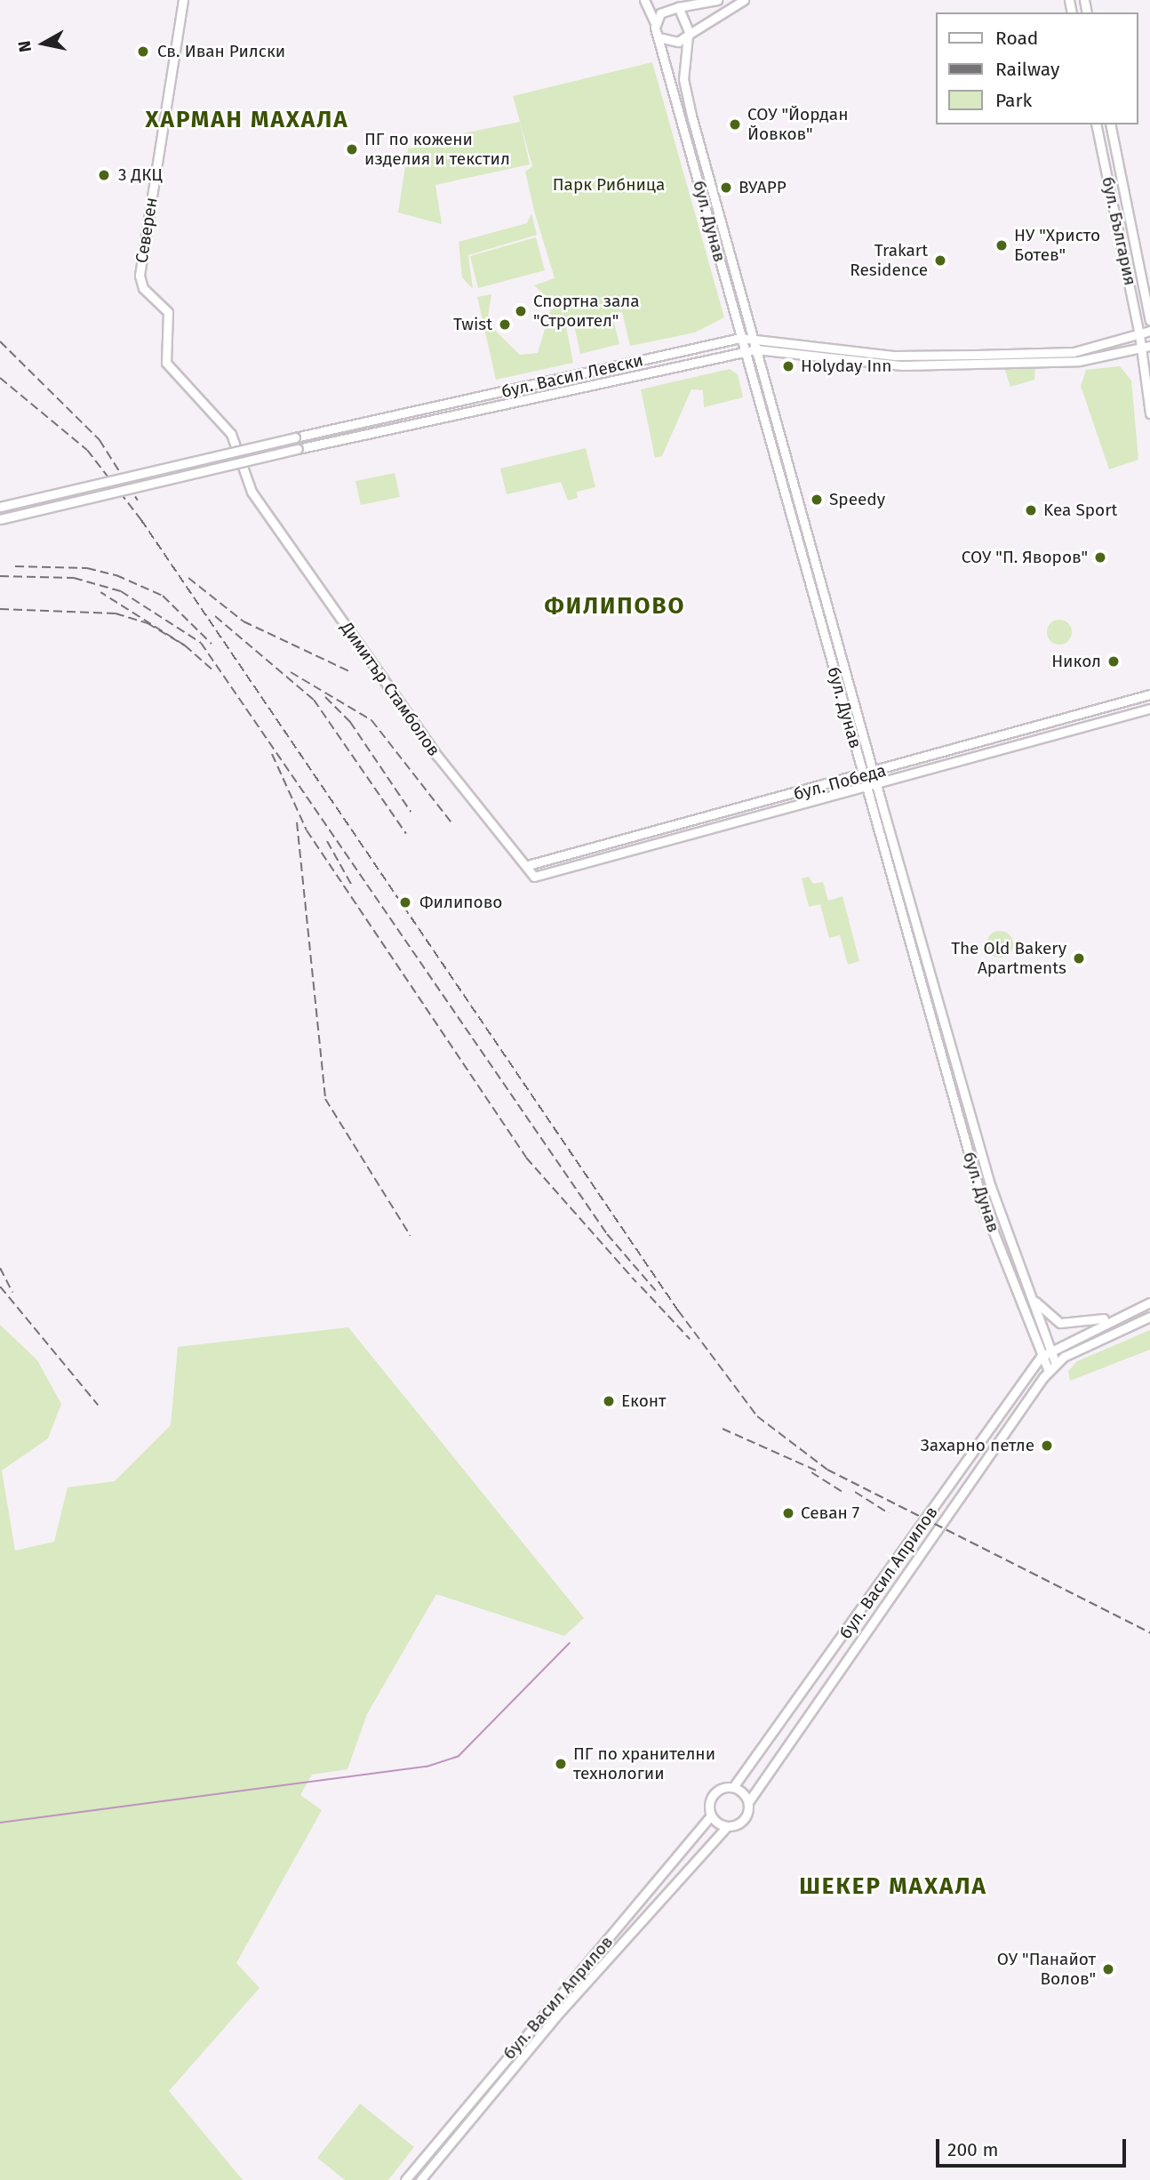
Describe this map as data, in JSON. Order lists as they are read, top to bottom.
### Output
{
  "streets": {
    "main road": [
      "бул. Дунав",
      "Северен",
      "бул. България",
      "бул. Васил Левски",
      "Димитър Стамболов",
      "бул. Победа",
      "бул. Васил Априлов"
    ]
  },
  "crossings": [
    ["бул. Дунав", "бул. Васил Левски"],
    ["бул. Дунав", "бул. Победа"],
    ["бул. Дунав", "бул. Васил Априлов"],
    ["Северен", "Димитър Стамболов"],
    ["бул. България", "бул. Васил Левски"],
    ["Димитър Стамболов", "бул. Победа"]
  ],
  "districts": ["ХАРМАН МАХАЛА", "ФИЛИПОВО", "ШЕКЕР МАХАЛА"],
  "parks": ["Парк Рибница"],
  "places": [
    "Св. Иван Рилски",
    "СОУ \"Йордан Йовков\"",
    "ПГ по кожени изделия и текстил",
    "3 ДКЦ",
    "ВУАРР",
    "НУ \"Христо Ботев\"",
    "Trakart Residence",
    "Спортна зала \"Строител\"",
    "Twist",
    "Holyday Inn",
    "Speedy",
    "Kea Sport",
    "СОУ \"П. Яворов\"",
    "Никол",
    "Филипово",
    "The Old Bakery Apartments",
    "Еконт",
    "Захарно петле",
    "Севан 7",
    "ПГ по хранителни технологии",
    "ОУ \"Панайот Волов\""
  ],
  "legend": ["Road", "Railway", "Park"],
  "scale_bar": "200 m",
  "north": "left"
}
